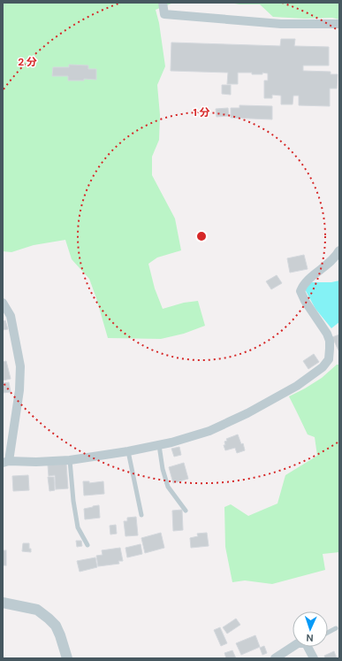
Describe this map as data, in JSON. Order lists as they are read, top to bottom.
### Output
{
  "north": "bottom",
  "rings": ["2 分", "1 分"]
}
